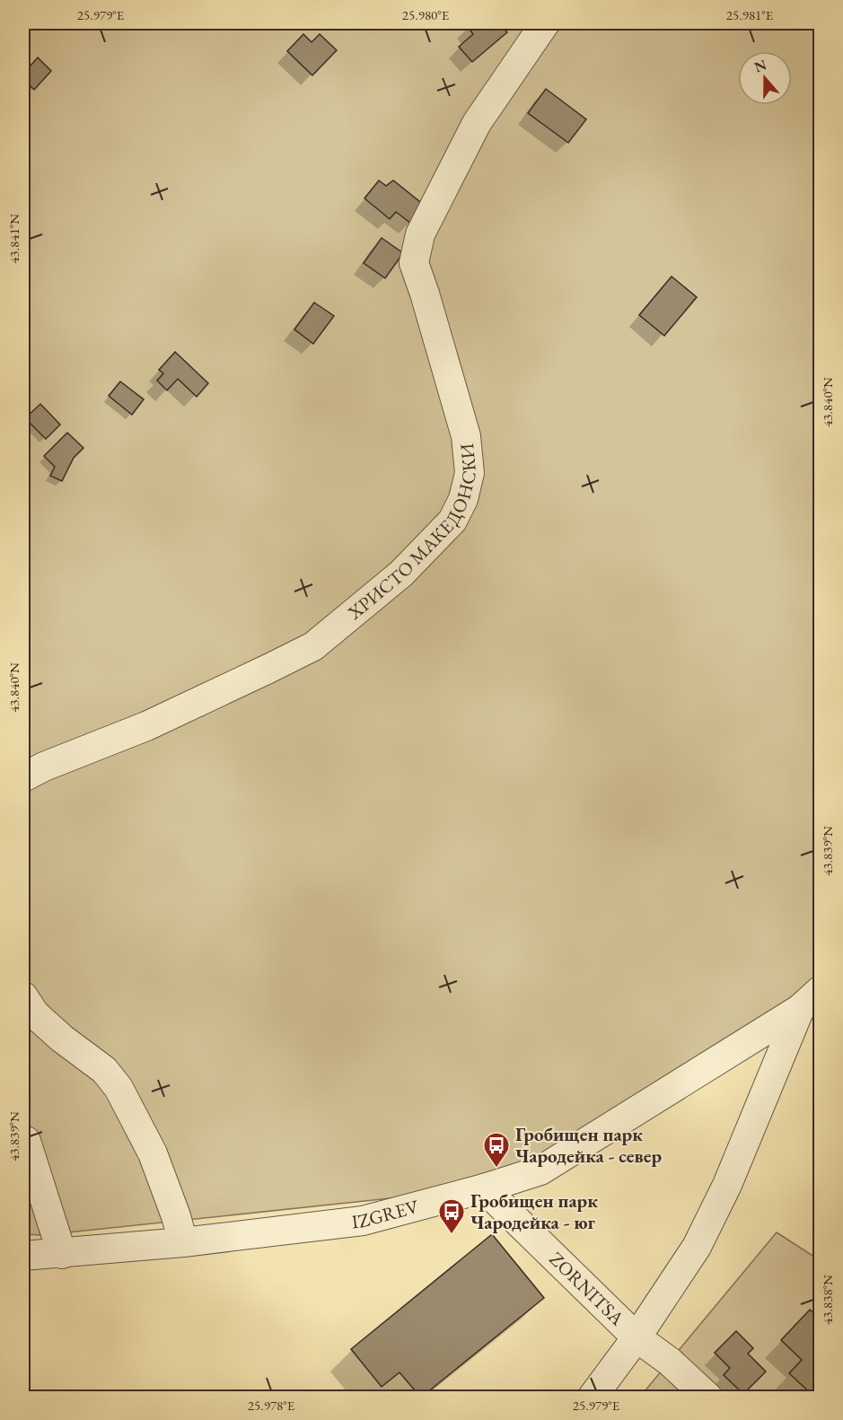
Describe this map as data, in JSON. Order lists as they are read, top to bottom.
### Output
{
  "streets": {
    "street": ["ХРИСТО МАКЕДОНСКИ", "IZGREV", "ZORNITSA"]
  },
  "crossings": [
    ["IZGREV", "ZORNITSA"]
  ],
  "places": {
    "bus stop": ["Гробищен парк Чародейка - север", "Гробищен парк Чародейка - юг"]
  },
  "north": "top",
  "coordinates": [
    "25.979°E",
    "25.980°E",
    "25.981°E",
    "43.841°N",
    "43.840°N",
    "43.839°N",
    "43.838°N",
    "25.978°E"
  ]
}
